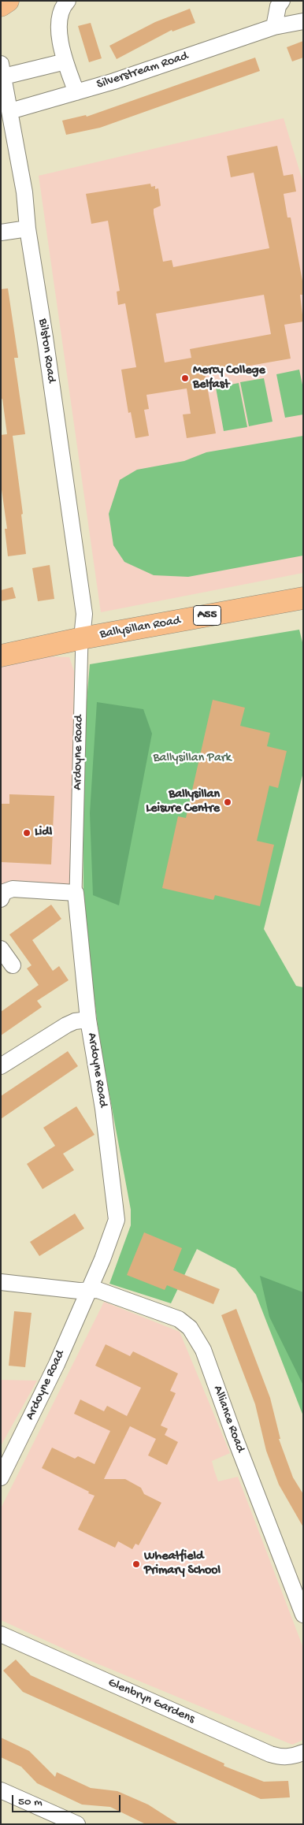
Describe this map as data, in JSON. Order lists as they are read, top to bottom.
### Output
{
  "streets": {
    "main road": ["A55", "Ballysillan Road"],
    "street": [
      "Silverstream Road",
      "Bilston Road",
      "Ardoyne Road",
      "Alliance Road",
      "Glenbryn Gardens"
    ]
  },
  "crossings": [
    ["Silverstream Road", "Bilston Road"],
    ["Bilston Road", "Ballysillan Road"],
    ["Bilston Road", "Ardoyne Road"],
    ["Ballysillan Road", "Ardoyne Road"],
    ["Ardoyne Road", "Alliance Road"]
  ],
  "parks": ["Ballysillan Park"],
  "places": [
    "Mercy College Belfast",
    "Ballysillan Leisure Centre",
    "Lidl",
    "Wheatfield Primary School"
  ],
  "scale_bar": "50 m"
}
